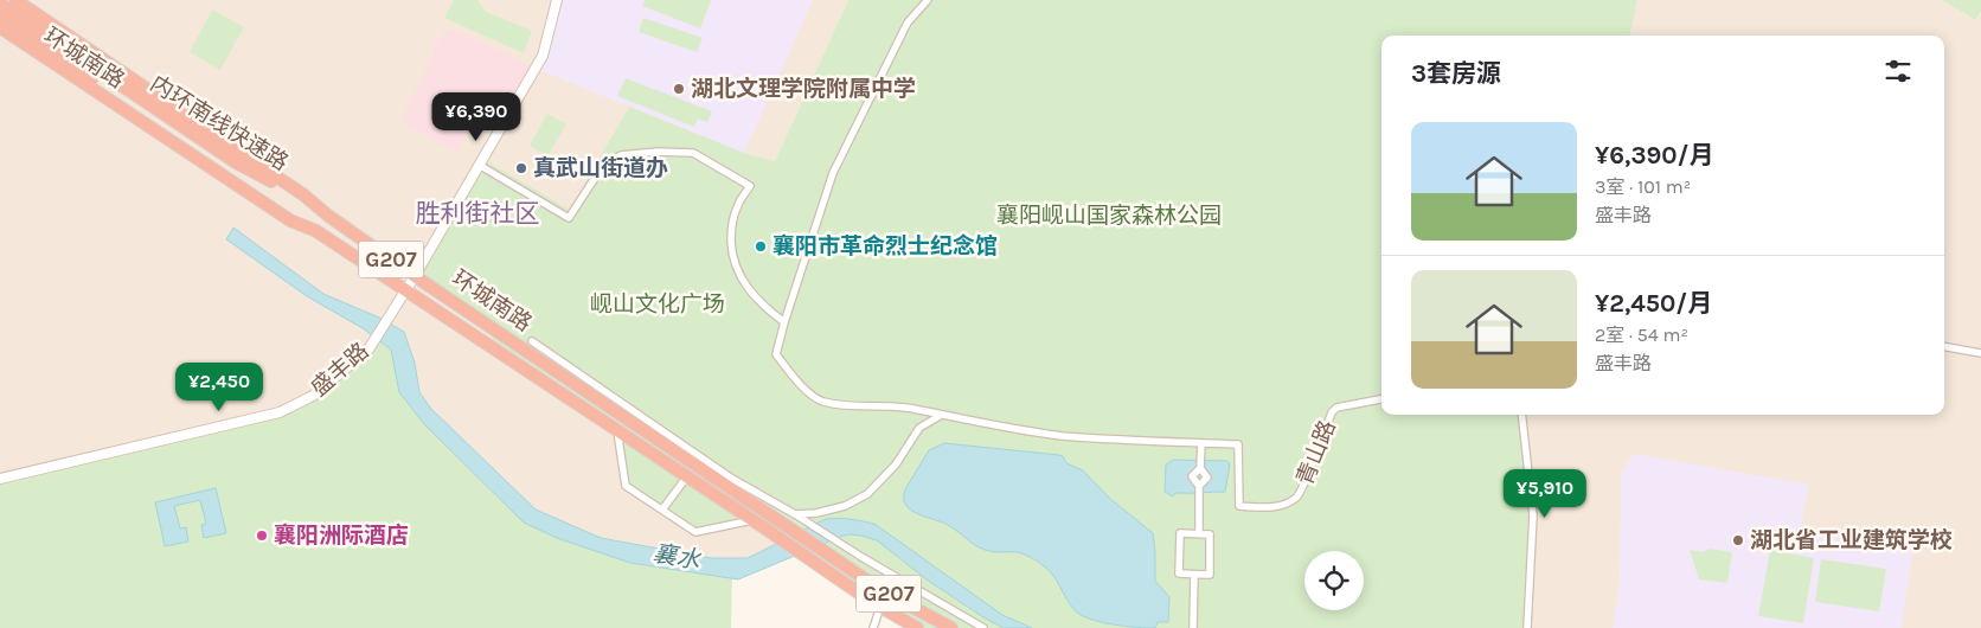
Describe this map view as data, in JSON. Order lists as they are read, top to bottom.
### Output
{
  "streets": {
    "highway": ["环城南路", "内环南线快速路", "G207"],
    "street": ["盛丰路", "青山路"]
  },
  "crossings": [
    ["环城南路", "内环南线快速路"],
    ["环城南路", "盛丰路"]
  ],
  "districts": ["胜利街社区"],
  "water": ["襄水"],
  "parks": ["襄阳岘山国家森林公园", "岘山文化广场"],
  "places": [
    "湖北文理学院附属中学",
    "真武山街道办",
    "襄阳市革命烈士纪念馆",
    "襄阳洲际酒店",
    "湖北省工业建筑学校"
  ],
  "page": {
    "heading": "3套房源",
    "price": ["¥6,390", "¥2,450", "¥5,910"],
    "list": [
      {
        "name": "¥6,390/月",
        "note": "3室 · 101 m² · 盛丰路"
      },
      {
        "name": "¥2,450/月",
        "note": "2室 · 54 m² · 盛丰路"
      }
    ]
  }
}
